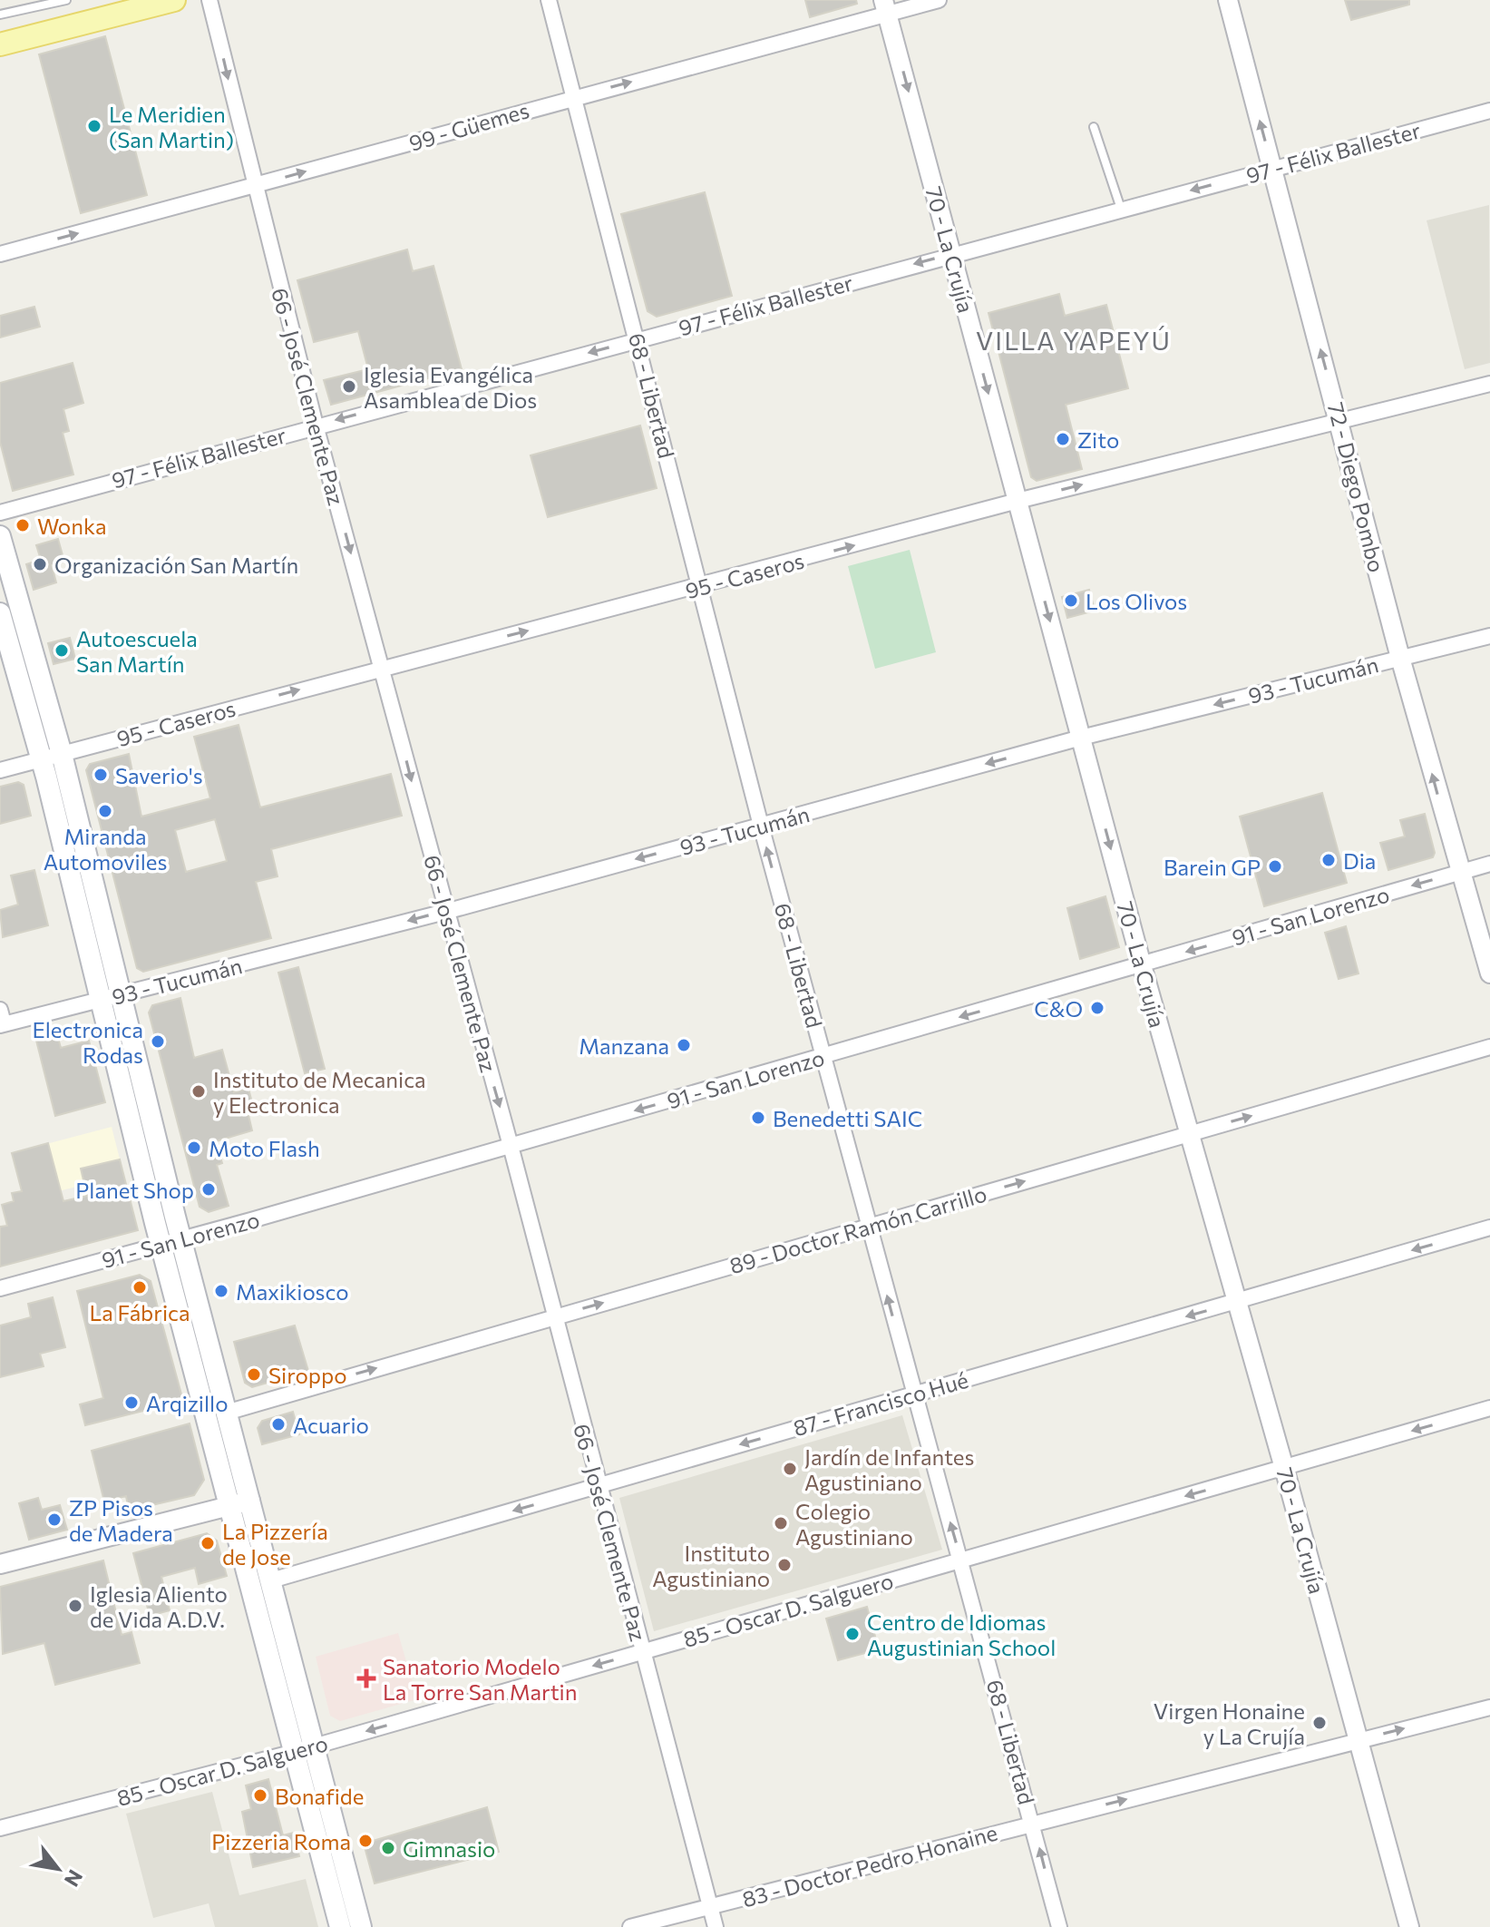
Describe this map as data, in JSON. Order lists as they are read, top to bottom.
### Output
{
  "streets": {
    "street": [
      "99 - Güemes",
      "97 - Félix Ballester",
      "70 - La Crujía",
      "68 - Libertad",
      "66 - José Clemente Paz",
      "72 - Diego Pombo",
      "95 - Caseros",
      "93 - Tucumán",
      "91 - San Lorenzo",
      "89 - Doctor Ramón Carrillo",
      "87 - Francisco Hué",
      "85 - Oscar D. Salguero",
      "83 - Doctor Pedro Honaine"
    ]
  },
  "crossings": [
    ["99 - Güemes", "70 - La Crujía"],
    ["99 - Güemes", "68 - Libertad"],
    ["99 - Güemes", "66 - José Clemente Paz"],
    ["97 - Félix Ballester", "70 - La Crujía"],
    ["97 - Félix Ballester", "68 - Libertad"],
    ["97 - Félix Ballester", "66 - José Clemente Paz"],
    ["97 - Félix Ballester", "72 - Diego Pombo"],
    ["70 - La Crujía", "95 - Caseros"],
    ["70 - La Crujía", "93 - Tucumán"],
    ["70 - La Crujía", "91 - San Lorenzo"],
    ["70 - La Crujía", "89 - Doctor Ramón Carrillo"],
    ["70 - La Crujía", "87 - Francisco Hué"],
    ["70 - La Crujía", "85 - Oscar D. Salguero"],
    ["70 - La Crujía", "83 - Doctor Pedro Honaine"],
    ["68 - Libertad", "95 - Caseros"],
    ["68 - Libertad", "93 - Tucumán"],
    ["68 - Libertad", "91 - San Lorenzo"],
    ["68 - Libertad", "89 - Doctor Ramón Carrillo"],
    ["68 - Libertad", "87 - Francisco Hué"],
    ["68 - Libertad", "85 - Oscar D. Salguero"],
    ["68 - Libertad", "83 - Doctor Pedro Honaine"],
    ["66 - José Clemente Paz", "95 - Caseros"],
    ["66 - José Clemente Paz", "93 - Tucumán"],
    ["66 - José Clemente Paz", "91 - San Lorenzo"],
    ["66 - José Clemente Paz", "89 - Doctor Ramón Carrillo"],
    ["66 - José Clemente Paz", "87 - Francisco Hué"],
    ["66 - José Clemente Paz", "85 - Oscar D. Salguero"],
    ["66 - José Clemente Paz", "83 - Doctor Pedro Honaine"],
    ["72 - Diego Pombo", "95 - Caseros"],
    ["72 - Diego Pombo", "93 - Tucumán"],
    ["72 - Diego Pombo", "91 - San Lorenzo"]
  ],
  "one_way": [
    "99 - Güemes",
    "97 - Félix Ballester",
    "70 - La Crujía",
    "66 - José Clemente Paz",
    "72 - Diego Pombo",
    "95 - Caseros",
    "93 - Tucumán",
    "91 - San Lorenzo",
    "89 - Doctor Ramón Carrillo",
    "87 - Francisco Hué",
    "85 - Oscar D. Salguero",
    "83 - Doctor Pedro Honaine"
  ],
  "districts": ["VILLA YAPEYÚ"],
  "places": {
    "other": [
      "Le Meridien (San Martin)",
      "Iglesia Evangélica Asamblea de Dios",
      "Zito",
      "Wonka",
      "Organización San Martín",
      "Los Olivos",
      "Autoescuela San Martín",
      "Saverio's",
      "Miranda Automoviles",
      "Dia",
      "Barein GP",
      "C&O",
      "Electronica Rodas",
      "Manzana",
      "Instituto de Mecanica y Electronica",
      "Benedetti SAIC",
      "Moto Flash",
      "Planet Shop",
      "La Fábrica",
      "Maxikiosco",
      "Siroppo",
      "Arqizillo",
      "Acuario",
      "Jardín de Infantes Agustiniano",
      "ZP Pisos de Madera",
      "Colegio Agustiniano",
      "La Pizzería de Jose",
      "Instituto Agustiniano",
      "Iglesia Aliento de Vida A.D.V.",
      "Centro de Idiomas Augustinian School",
      "Virgen Honaine y La Crujía",
      "Bonafide",
      "Pizzeria Roma",
      "Gimnasio"
    ],
    "health": ["Sanatorio Modelo La Torre San Martin"]
  },
  "north": "bottom right"
}
